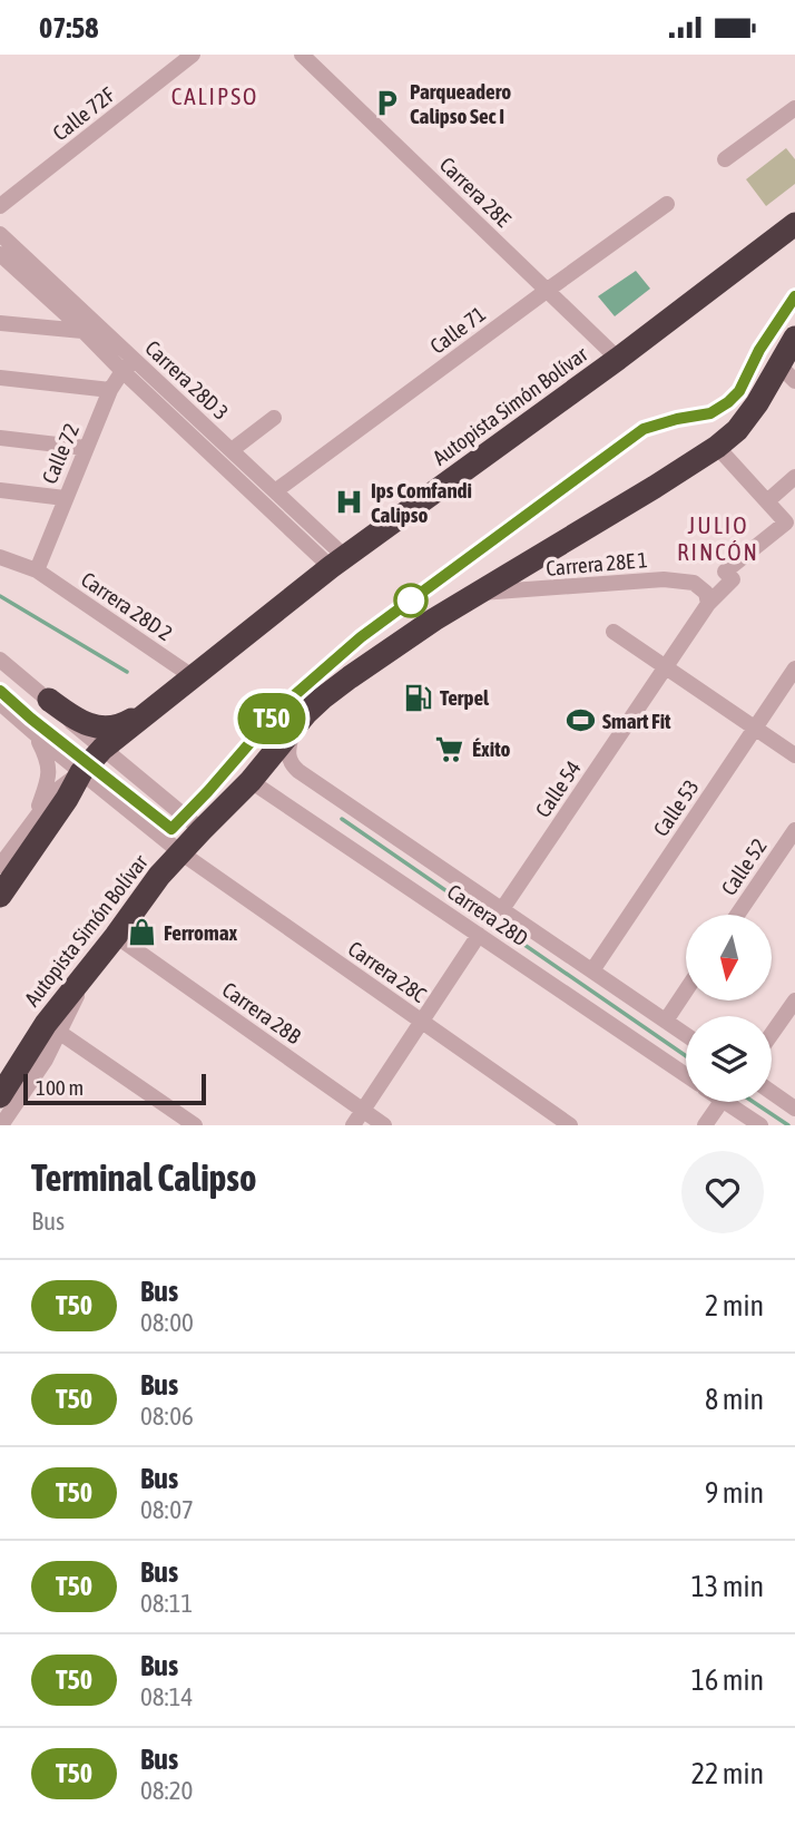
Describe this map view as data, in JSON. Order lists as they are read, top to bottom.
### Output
{
  "streets": {
    "highway": ["Autopista Simón Bolívar"],
    "street": [
      "Calle 72F",
      "Carrera 28E",
      "Calle 71",
      "Carrera 28D 3",
      "Calle 72",
      "Carrera 28E 1",
      "Carrera 28D 2",
      "Calle 54",
      "Calle 53",
      "Calle 52",
      "Carrera 28D",
      "Carrera 28C",
      "Carrera 28B"
    ]
  },
  "crossings": [
    ["Carrera 28E", "Calle 71"],
    ["Carrera 28E", "Autopista Simón Bolívar"],
    ["Calle 71", "Carrera 28D 3"],
    ["Carrera 28D 3", "Autopista Simón Bolívar"],
    ["Carrera 28D 3", "Calle 72"],
    ["Autopista Simón Bolívar", "Carrera 28E 1"],
    ["Autopista Simón Bolívar", "Carrera 28D 2"],
    ["Autopista Simón Bolívar", "Carrera 28D"],
    ["Autopista Simón Bolívar", "Carrera 28C"],
    ["Autopista Simón Bolívar", "Carrera 28B"],
    ["Calle 72", "Carrera 28D 2"],
    ["Carrera 28E 1", "Calle 54"],
    ["Calle 54", "Carrera 28D"],
    ["Calle 53", "Carrera 28D"]
  ],
  "districts": ["CALIPSO", "JULIO RINCÓN"],
  "places": {
    "parking": ["Parqueadero Calipso Sec I"],
    "hospital": ["Ips Comfandi Calipso"],
    "fuel station": ["Terpel"],
    "sports": ["Smart Fit"],
    "supermarket": ["Éxito"],
    "shop": ["Ferromax"]
  },
  "lines": ["bus line T50"],
  "scale_bar": "100 m",
  "north": "bottom",
  "page": {
    "status": "07:58",
    "on_map": "T50",
    "scale": "100 m",
    "heading": ["Terminal Calipso", "Bus"],
    "list": [
      {
        "mark": "T50",
        "name": "Bus",
        "note": "08:00",
        "value": "2 min"
      },
      {
        "mark": "T50",
        "name": "Bus",
        "note": "08:06",
        "value": "8 min"
      },
      {
        "mark": "T50",
        "name": "Bus",
        "note": "08:07",
        "value": "9 min"
      },
      {
        "mark": "T50",
        "name": "Bus",
        "note": "08:11",
        "value": "13 min"
      },
      {
        "mark": "T50",
        "name": "Bus",
        "note": "08:14",
        "value": "16 min"
      },
      {
        "mark": "T50",
        "name": "Bus",
        "note": "08:20",
        "value": "22 min"
      }
    ]
  }
}
